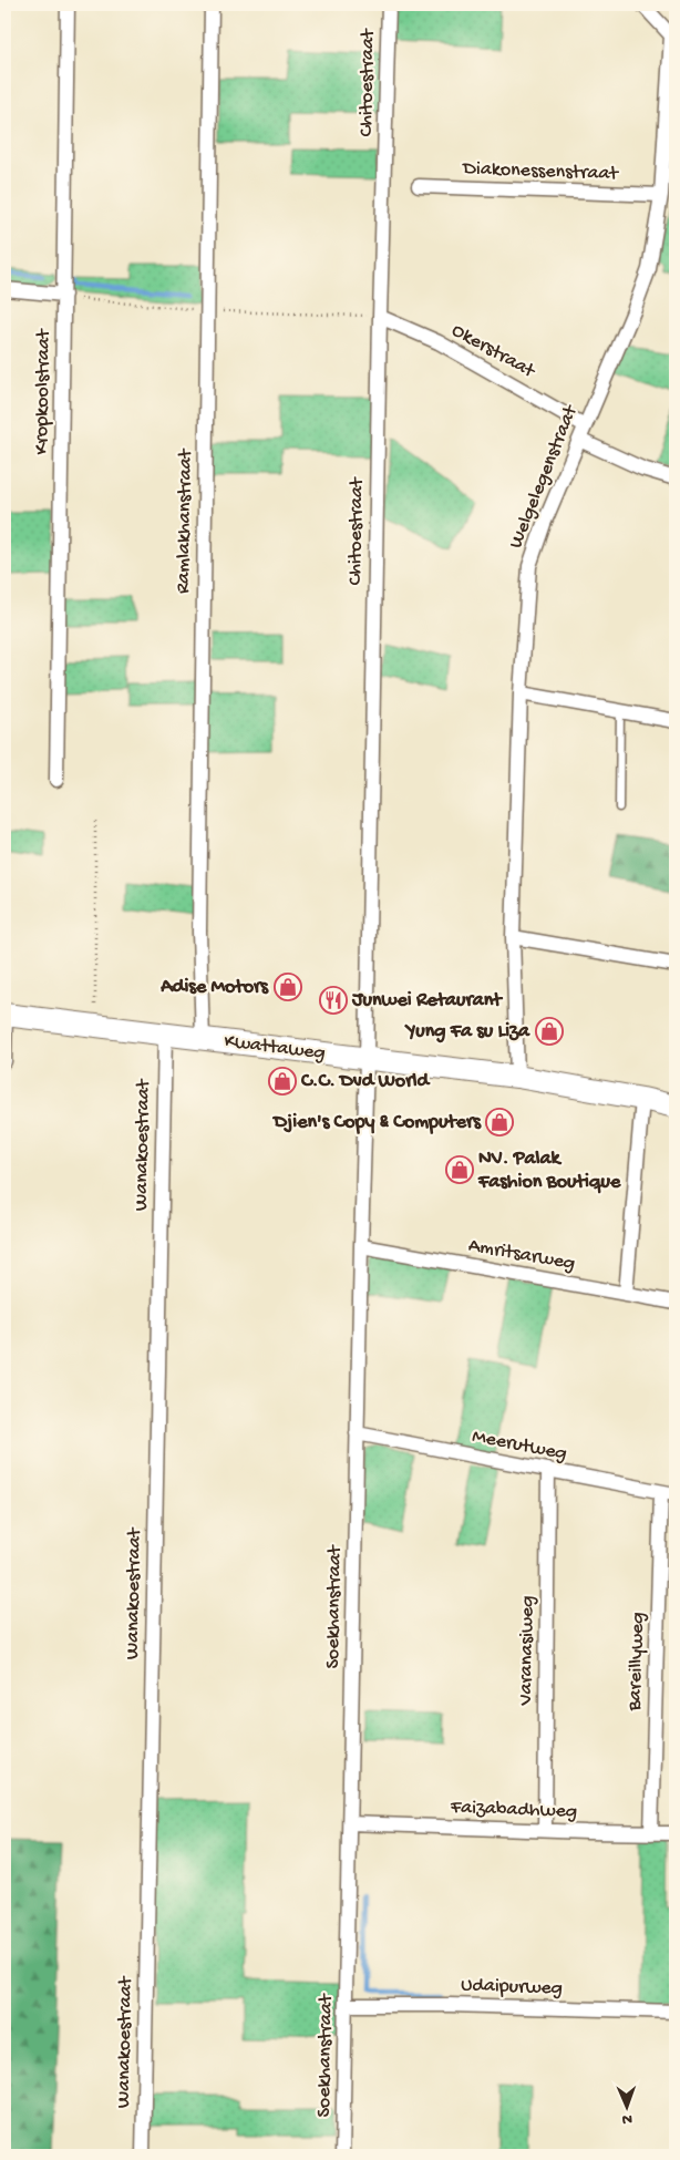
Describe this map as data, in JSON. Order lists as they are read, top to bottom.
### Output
{
  "streets": {
    "main road": ["Kwattaweg"],
    "street": [
      "Chitoestraat",
      "Diakonessenstraat",
      "Okerstraat",
      "Kropkoolstraat",
      "Welgelegenstraat",
      "Ramlakhanstraat",
      "Wanakoestraat",
      "Amritsarweg",
      "Meerutweg",
      "Soekhanstraat",
      "Varanasiweg",
      "Bareillyweg",
      "Faizabadhweg",
      "Udaipurweg"
    ]
  },
  "crossings": [
    ["Chitoestraat", "Okerstraat"],
    ["Chitoestraat", "Kwattaweg"],
    ["Chitoestraat", "Soekhanstraat"],
    ["Diakonessenstraat", "Welgelegenstraat"],
    ["Okerstraat", "Welgelegenstraat"],
    ["Welgelegenstraat", "Kwattaweg"],
    ["Ramlakhanstraat", "Kwattaweg"],
    ["Kwattaweg", "Wanakoestraat"],
    ["Kwattaweg", "Soekhanstraat"],
    ["Amritsarweg", "Soekhanstraat"],
    ["Meerutweg", "Soekhanstraat"],
    ["Meerutweg", "Varanasiweg"],
    ["Meerutweg", "Bareillyweg"],
    ["Soekhanstraat", "Faizabadhweg"],
    ["Soekhanstraat", "Udaipurweg"],
    ["Varanasiweg", "Faizabadhweg"],
    ["Bareillyweg", "Faizabadhweg"]
  ],
  "places": {
    "shop": [
      "Adise Motors",
      "Yung Fa su Liza",
      "C.C. Dvd World",
      "Djien's Copy & Computers",
      "NV. Palak Fashion Boutique"
    ],
    "restaurant": ["Junwei Retaurant"]
  },
  "north": "bottom"
}
